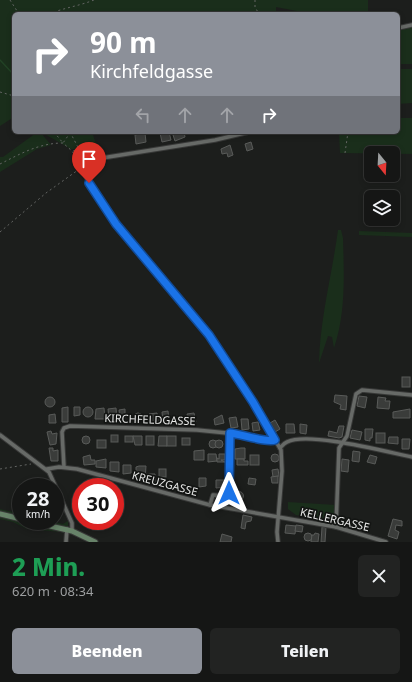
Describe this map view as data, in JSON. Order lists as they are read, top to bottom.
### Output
{
  "streets": {
    "street": ["KIRCHFELDGASSE", "KREUZGASSE", "KELLERGASSE"]
  },
  "crossings": [
    ["KIRCHFELDGASSE", "KREUZGASSE"],
    ["KREUZGASSE", "KELLERGASSE"]
  ],
  "north": "bottom",
  "page": {
    "turn": ["90 m", "Kirchfeldgasse"],
    "speed": "28 km/h",
    "limit": "30",
    "heading": ["2 Min.", "620 m · 08:34"],
    "buttons": ["Beenden", "Teilen"]
  }
}
